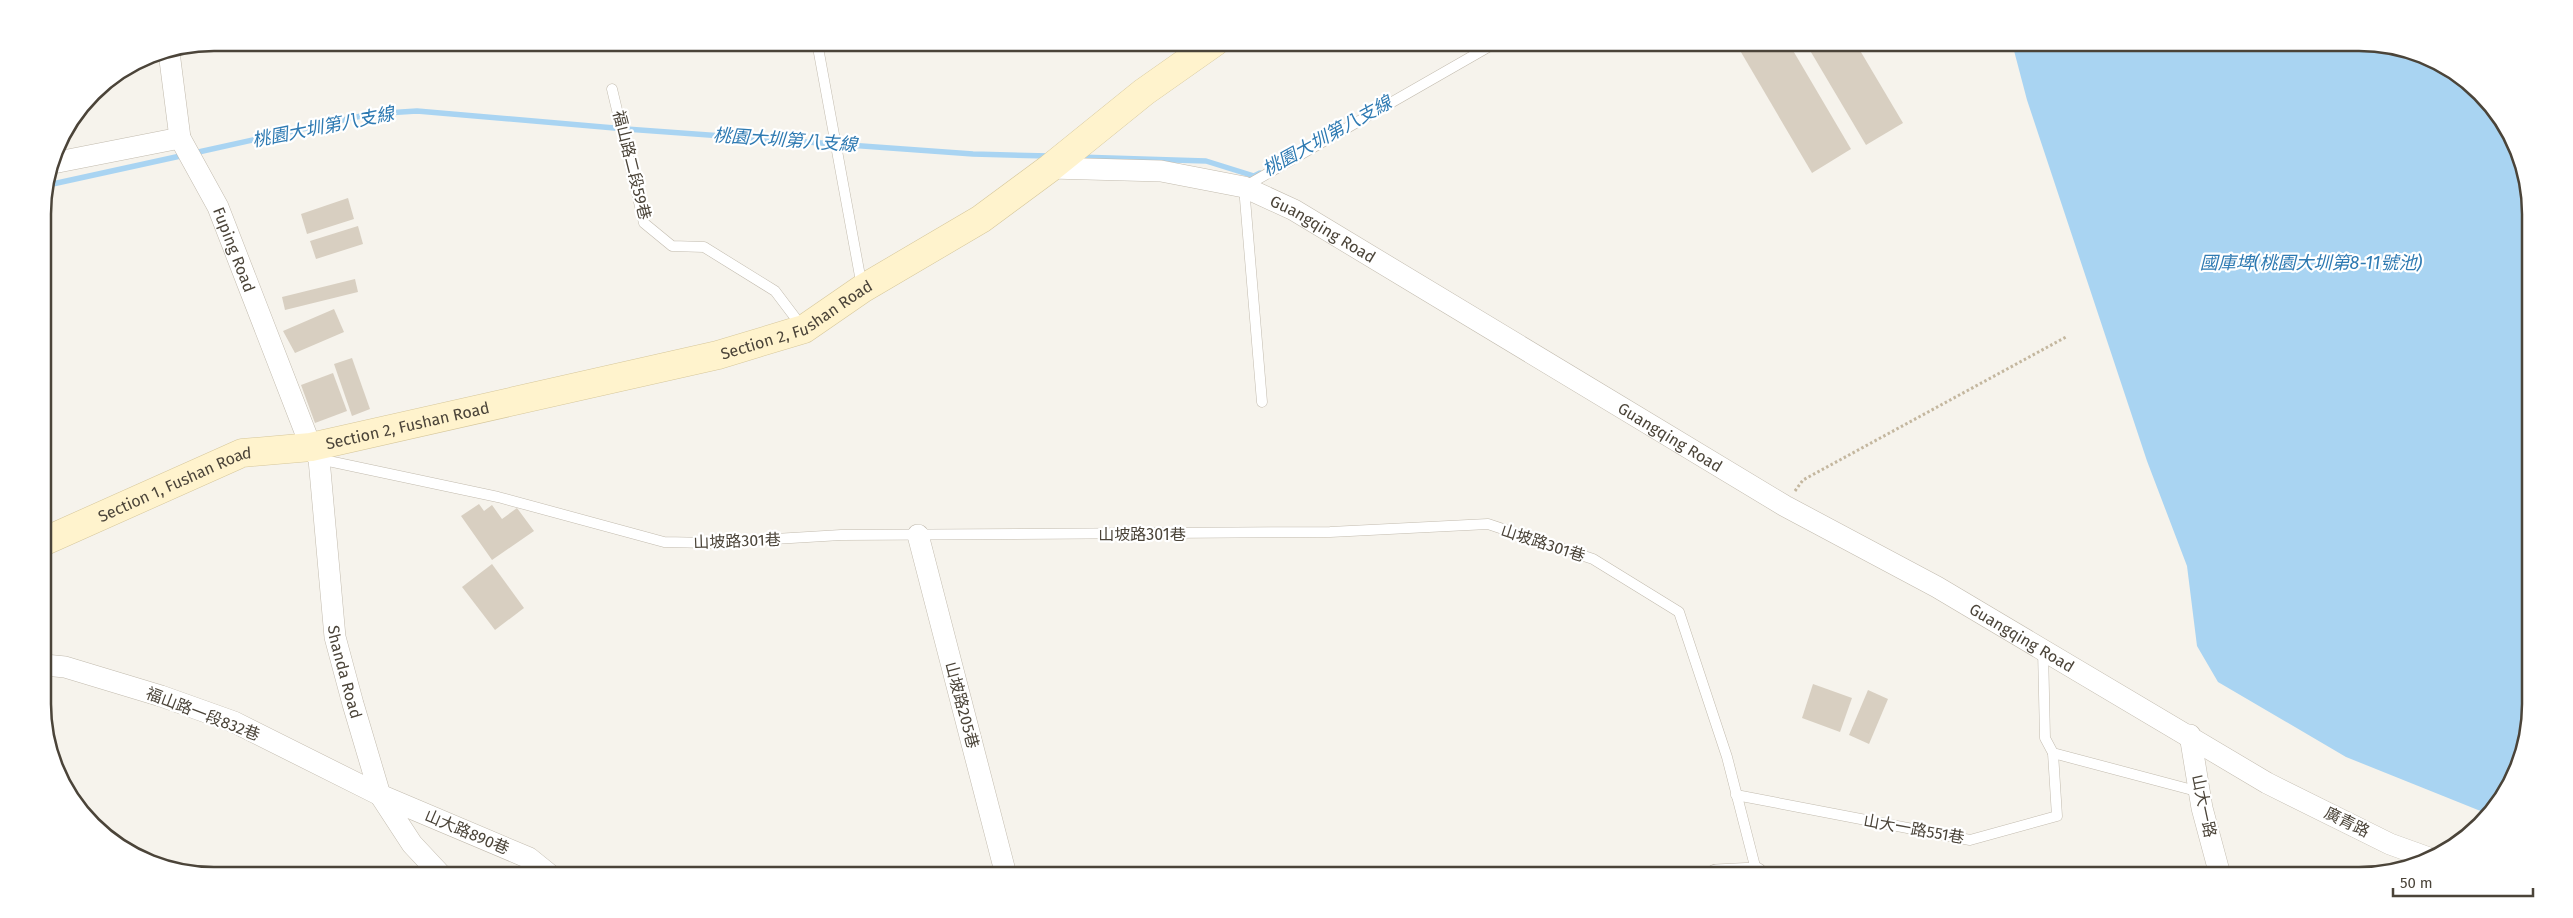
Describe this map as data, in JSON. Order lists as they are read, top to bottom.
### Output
{
  "streets": {
    "street": [
      "Guangqing Road",
      "Fuping Road",
      "Section 2, Fushan Road",
      "Section 1, Fushan Road",
      "Shanda Road",
      "山坡路205巷",
      "福山路一段832巷",
      "山大一路",
      "山大路890巷"
    ],
    "lane": ["福山路二段59巷", "山坡路301巷", "山大一路551巷"]
  },
  "crossings": [
    ["福山路二段59巷", "Section 2, Fushan Road"],
    ["Guangqing Road", "Section 2, Fushan Road"],
    ["Guangqing Road", "山大一路"],
    ["Guangqing Road", "山大一路551巷"],
    ["Fuping Road", "Section 2, Fushan Road"],
    ["Fuping Road", "Section 1, Fushan Road"],
    ["Fuping Road", "山坡路301巷"],
    ["Fuping Road", "Shanda Road"],
    ["Section 2, Fushan Road", "Section 1, Fushan Road"],
    ["Section 2, Fushan Road", "山坡路301巷"],
    ["Section 2, Fushan Road", "Shanda Road"],
    ["Section 1, Fushan Road", "山坡路301巷"],
    ["Section 1, Fushan Road", "Shanda Road"],
    ["山坡路301巷", "Shanda Road"],
    ["山坡路301巷", "山坡路205巷"],
    ["山坡路301巷", "山大一路551巷"],
    ["Shanda Road", "福山路一段832巷"],
    ["Shanda Road", "山大路890巷"],
    ["福山路一段832巷", "山大路890巷"]
  ],
  "water": ["桃園大圳第八支線", "國庫埤(桃園大圳第8-11號池)"],
  "scale_bar": "50 m"
}
